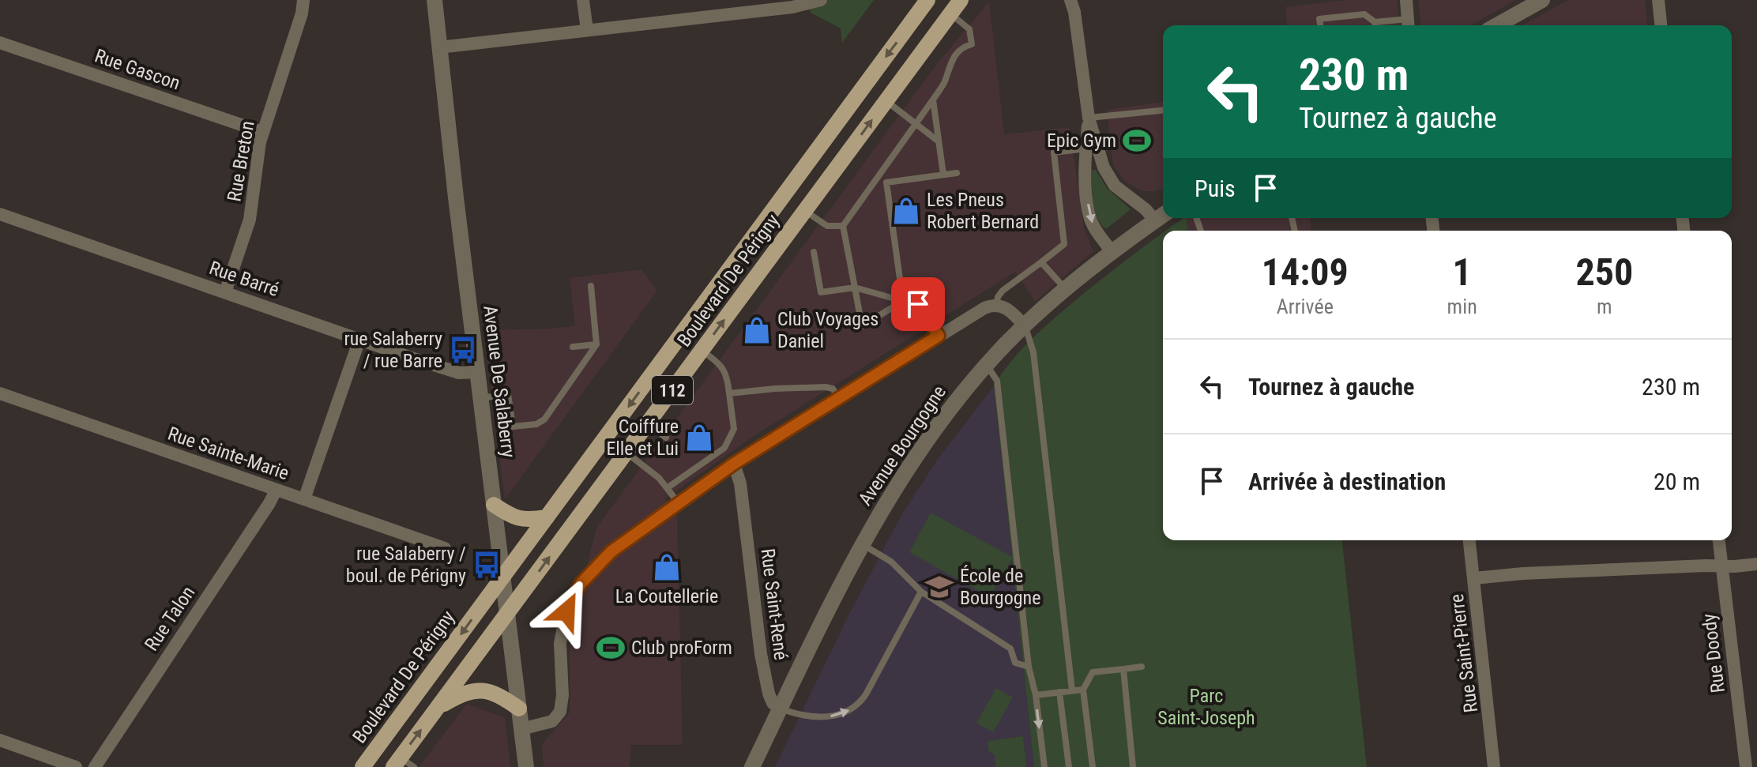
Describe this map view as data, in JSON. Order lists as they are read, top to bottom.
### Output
{
  "streets": {
    "main road": ["Boulevard De Périgny", "112"],
    "street": [
      "Rue Gascon",
      "Rue Breton",
      "Rue Barré",
      "Avenue De Salaberry",
      "Avenue Bourgogne",
      "Rue Sainte-Marie",
      "Rue Saint-René",
      "Rue Talon",
      "Rue Saint-Pierre",
      "Rue Doody"
    ]
  },
  "crossings": [
    ["Rue Gascon", "Rue Breton"],
    ["Rue Breton", "Rue Barré"],
    ["Rue Barré", "Avenue De Salaberry"],
    ["Boulevard De Périgny", "Avenue De Salaberry"],
    ["Avenue Bourgogne", "Rue Saint-René"],
    ["Rue Sainte-Marie", "Rue Talon"]
  ],
  "parks": ["Parc Saint-Joseph"],
  "places": {
    "sports": ["Epic Gym", "Club proForm"],
    "shop": [
      "Les Pneus Robert Bernard",
      "Club Voyages Daniel",
      "Coiffure Elle et Lui",
      "La Coutellerie"
    ],
    "bus stop": ["rue Salaberry / rue Barre", "rue Salaberry / boul. de Périgny"],
    "school or university": ["École de Bourgogne"]
  },
  "page": {
    "turn": ["230 m", "Tournez à gauche"],
    "then": "Puis",
    "eta": [
      "14:09",
      "Arrivée",
      "1",
      "min",
      "250",
      "m"
    ],
    "list": [
      {
        "name": "Tournez à gauche",
        "value": "230 m"
      },
      {
        "name": "Arrivée à destination",
        "value": "20 m"
      }
    ]
  }
}
